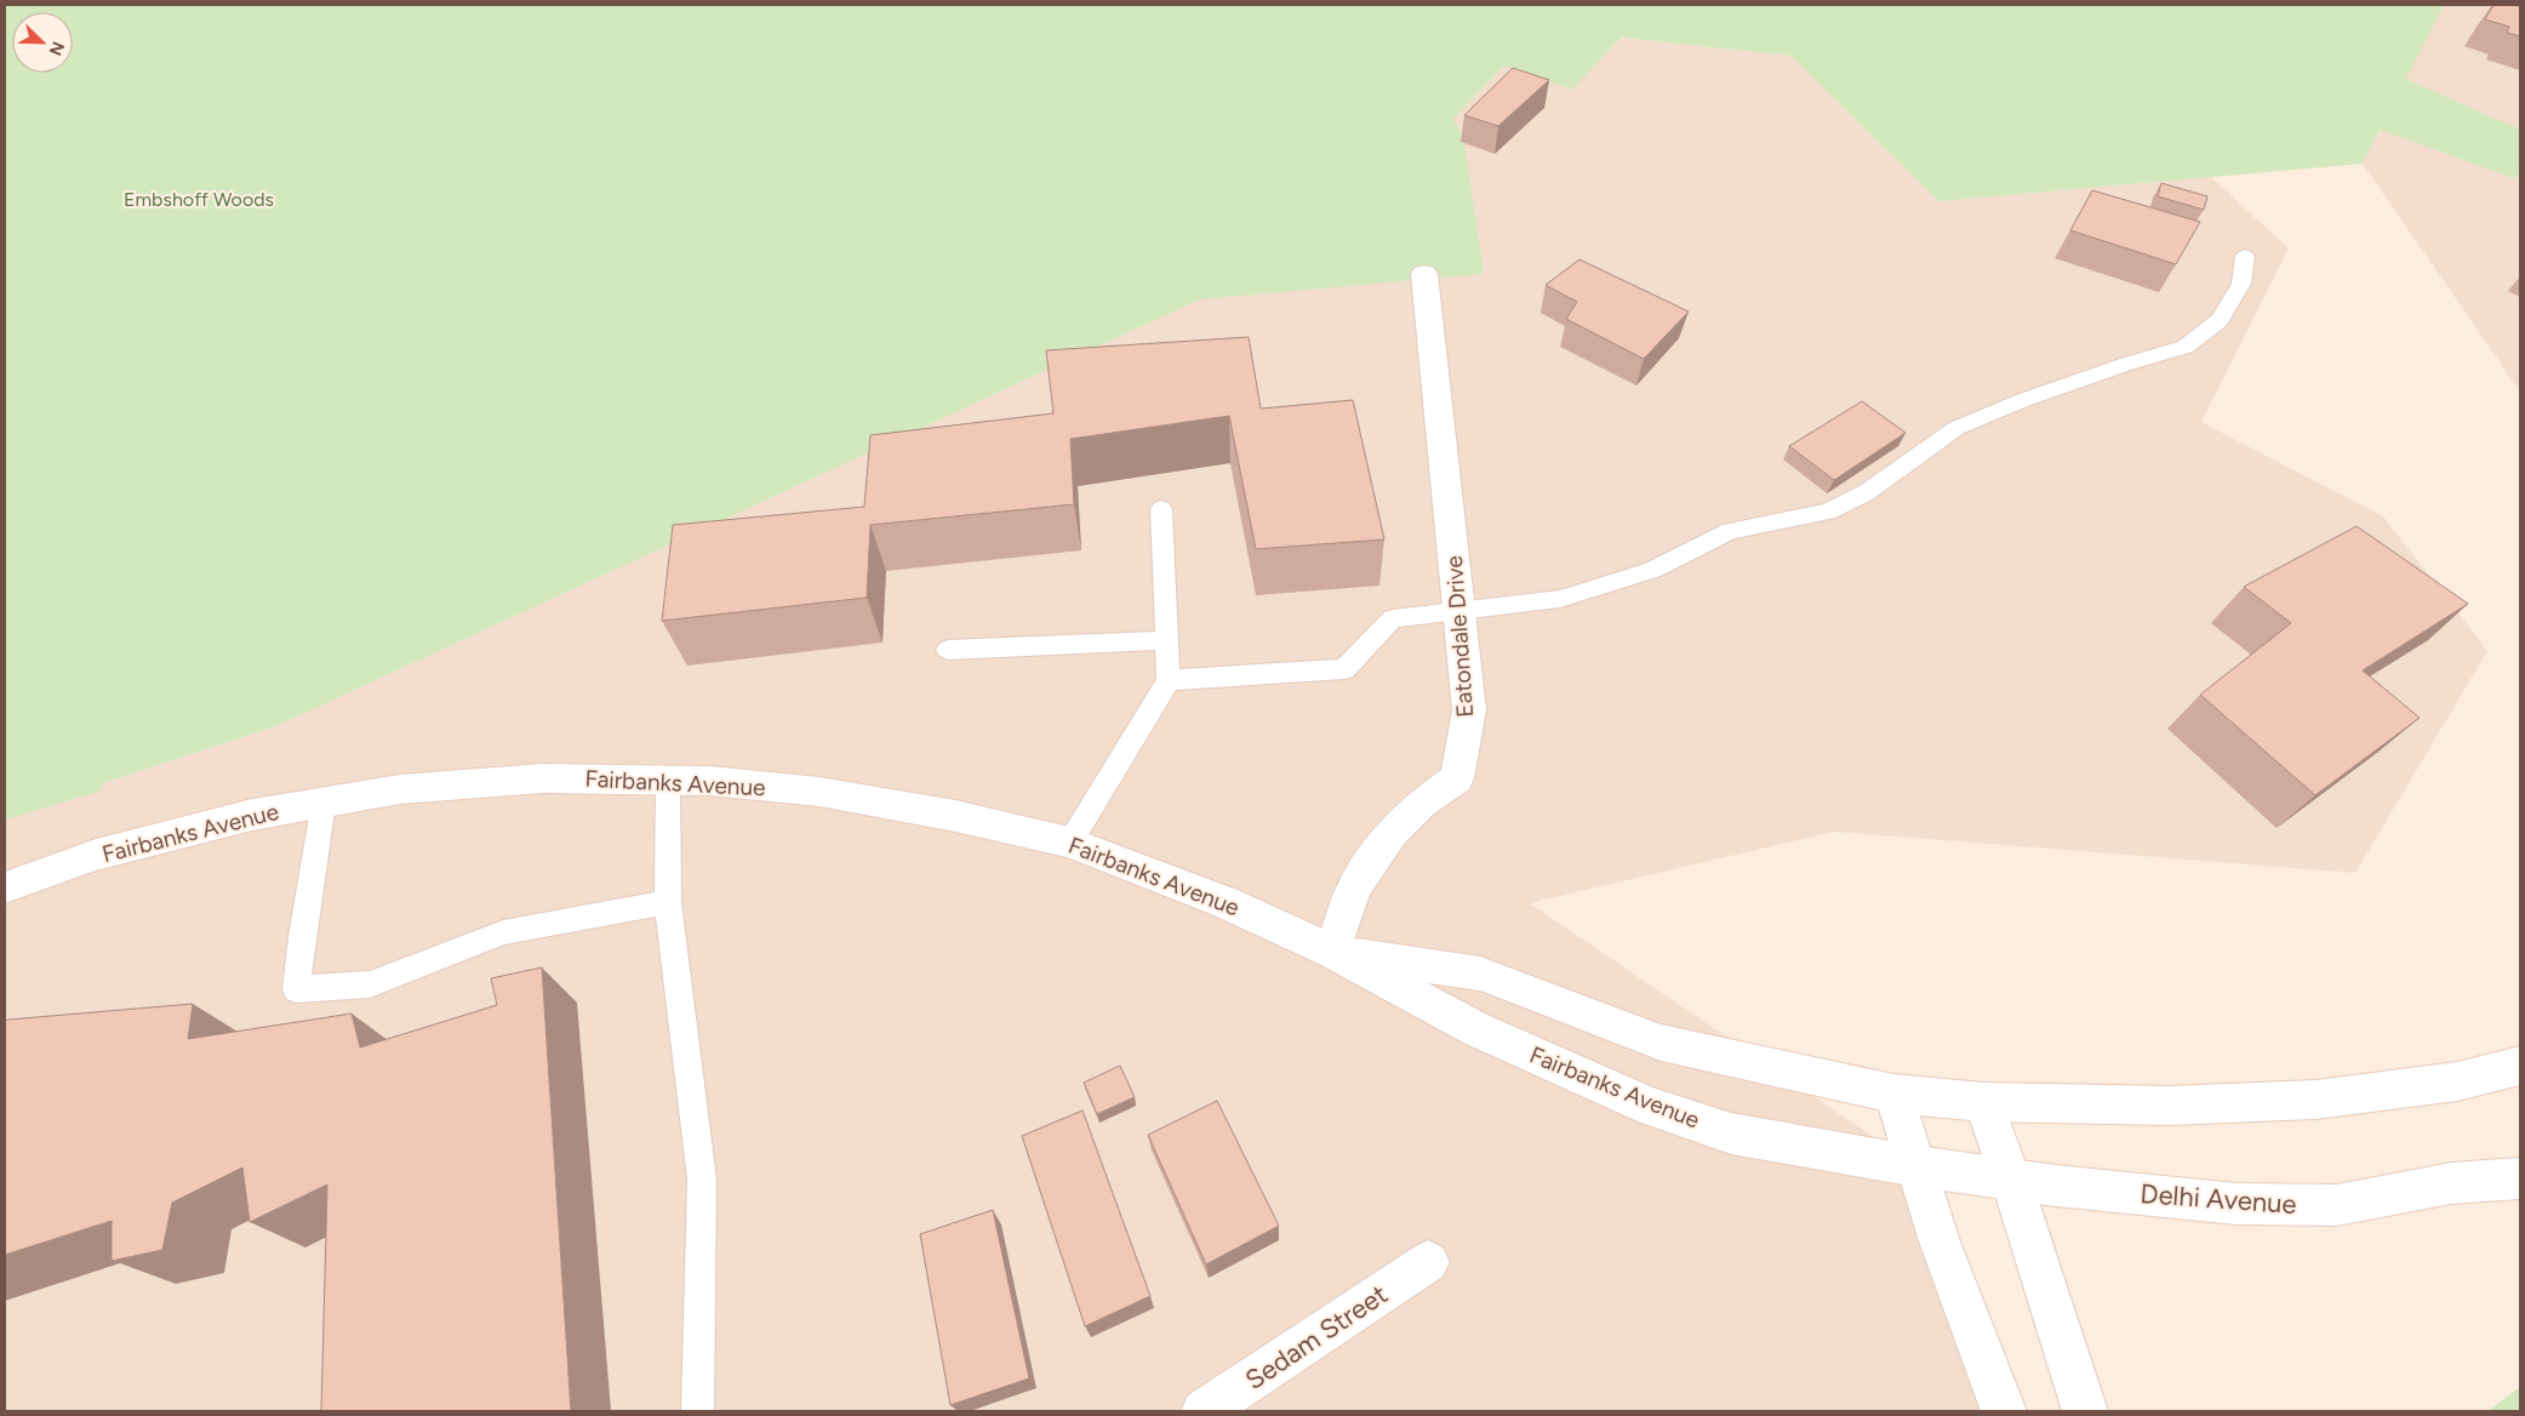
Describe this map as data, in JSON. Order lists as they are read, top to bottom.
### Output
{
  "streets": {
    "street": [
      "Eatondale Drive",
      "Fairbanks Avenue",
      "Delhi Avenue",
      "Sedam Street"
    ]
  },
  "crossings": [
    ["Eatondale Drive", "Fairbanks Avenue"],
    ["Fairbanks Avenue", "Delhi Avenue"]
  ],
  "parks": ["Embshoff Woods"],
  "north": "bottom right"
}
